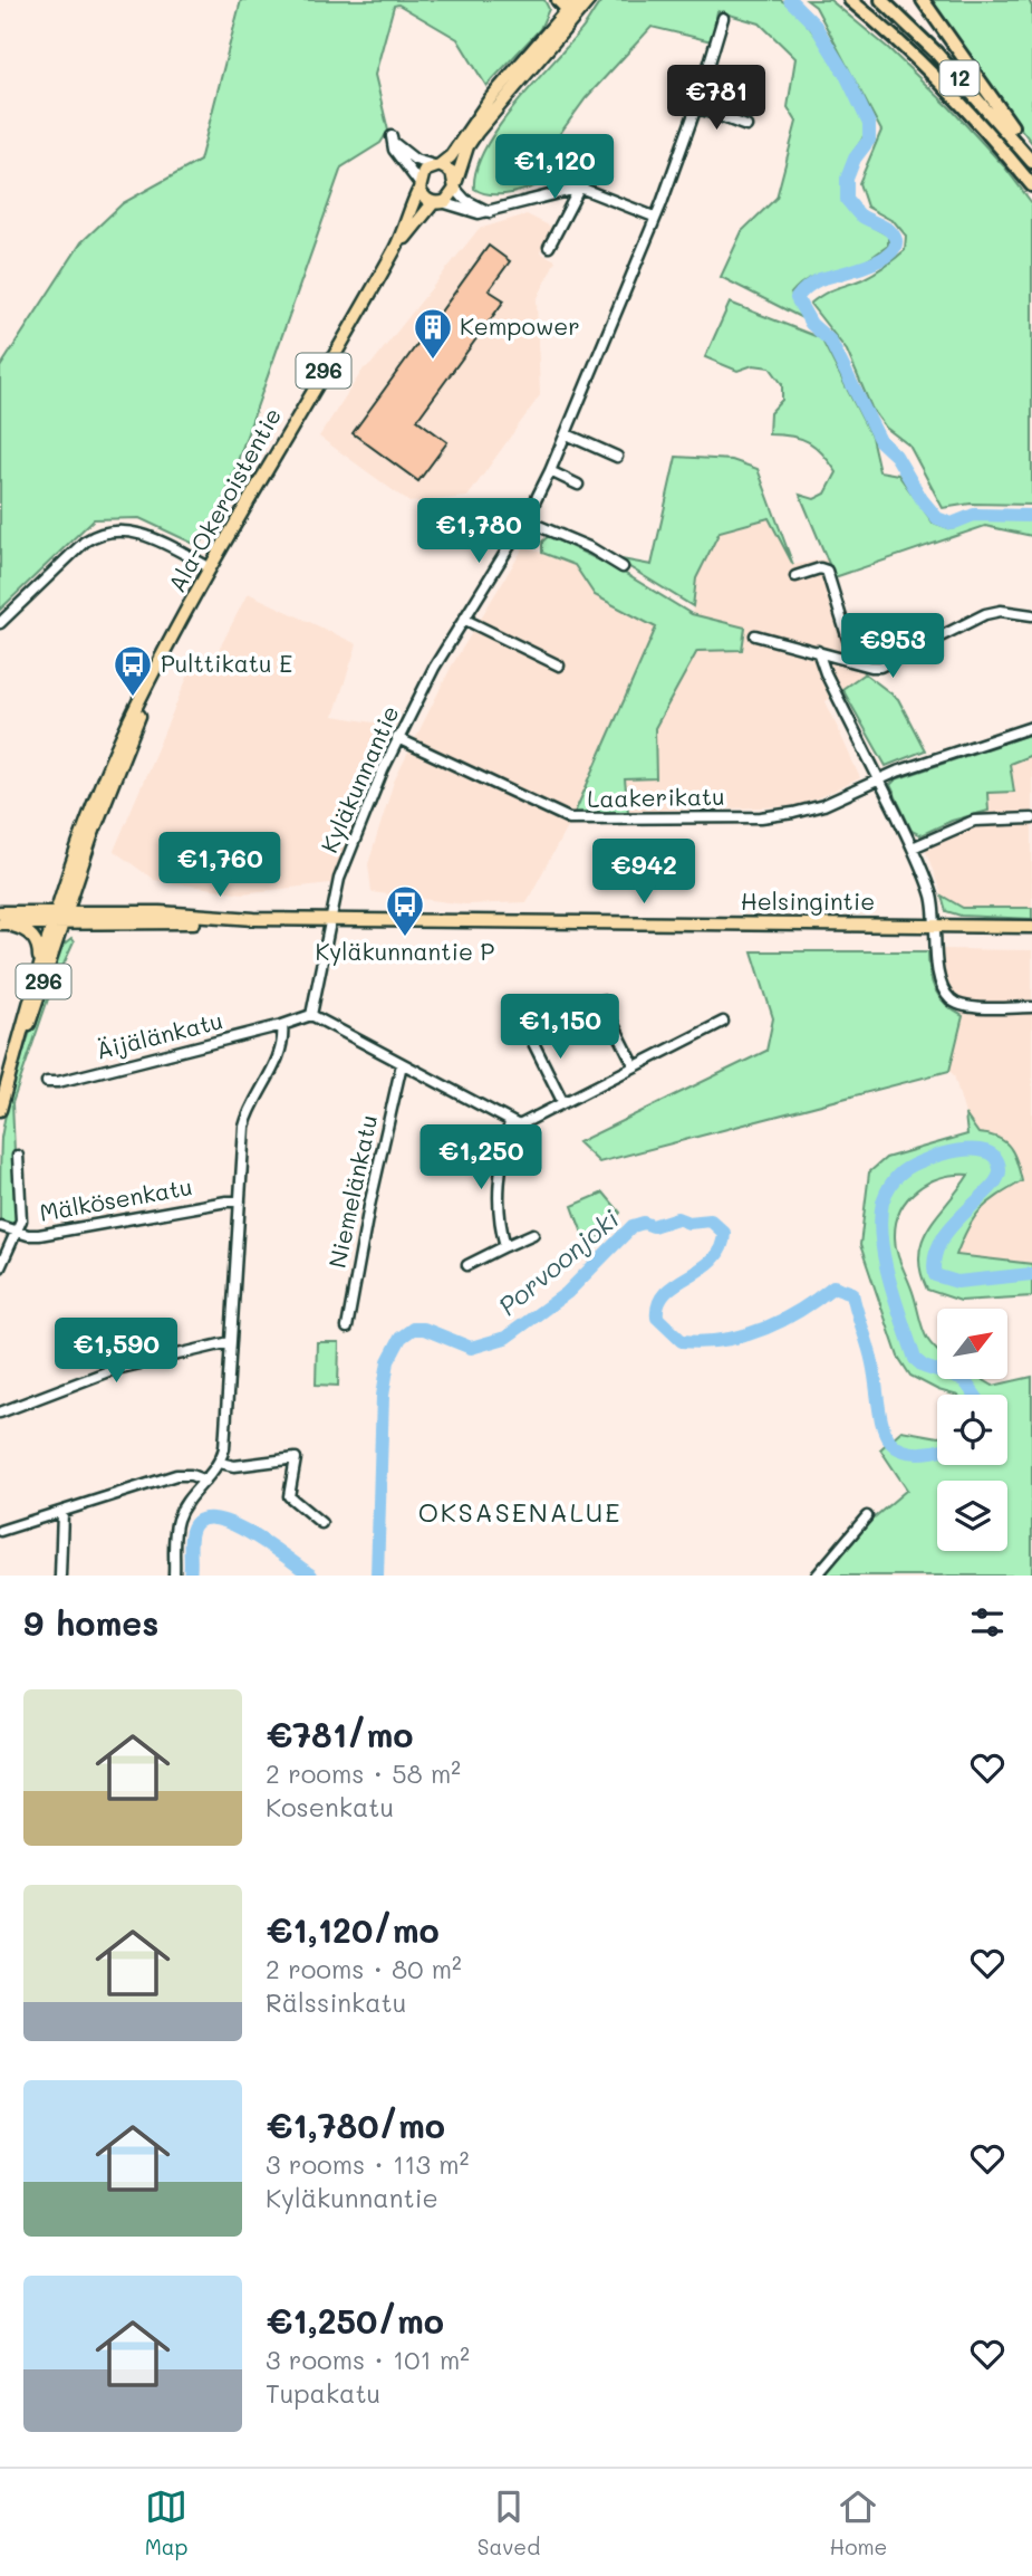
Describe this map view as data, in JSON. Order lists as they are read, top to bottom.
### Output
{
  "streets": {
    "highway": ["12"],
    "main road": ["296", "Ala-Okeroistentie", "Helsingintie"],
    "street": [
      "Kyläkunnantie",
      "Laakerikatu",
      "Äijälänkatu",
      "Niemelänkatu",
      "Mälkösenkatu"
    ]
  },
  "crossings": [
    ["296", "Ala-Okeroistentie"],
    ["296", "Helsingintie"],
    ["Ala-Okeroistentie", "Helsingintie"],
    ["Kyläkunnantie", "Laakerikatu"],
    ["Kyläkunnantie", "Helsingintie"]
  ],
  "districts": ["OKSASENALUE"],
  "water": ["Porvoonjoki"],
  "places": {
    "building": ["Kempower"],
    "bus stop": ["Pulttikatu E", "Kyläkunnantie P"]
  },
  "north": "top right",
  "page": {
    "price": [
      "€781",
      "€1,120",
      "€1,780",
      "€953",
      "€1,760",
      "€942",
      "€1,150",
      "€1,250",
      "€1,590"
    ],
    "heading": "9 homes",
    "list": [
      {
        "name": "€781/mo",
        "note": "2 rooms · 58 m² · Kosenkatu"
      },
      {
        "name": "€1,120/mo",
        "note": "2 rooms · 80 m² · Rälssinkatu"
      },
      {
        "name": "€1,780/mo",
        "note": "3 rooms · 113 m² · Kyläkunnantie"
      },
      {
        "name": "€1,250/mo",
        "note": "3 rooms · 101 m² · Tupakatu"
      }
    ],
    "tabs": ["Map", "Saved", "Home"]
  }
}
